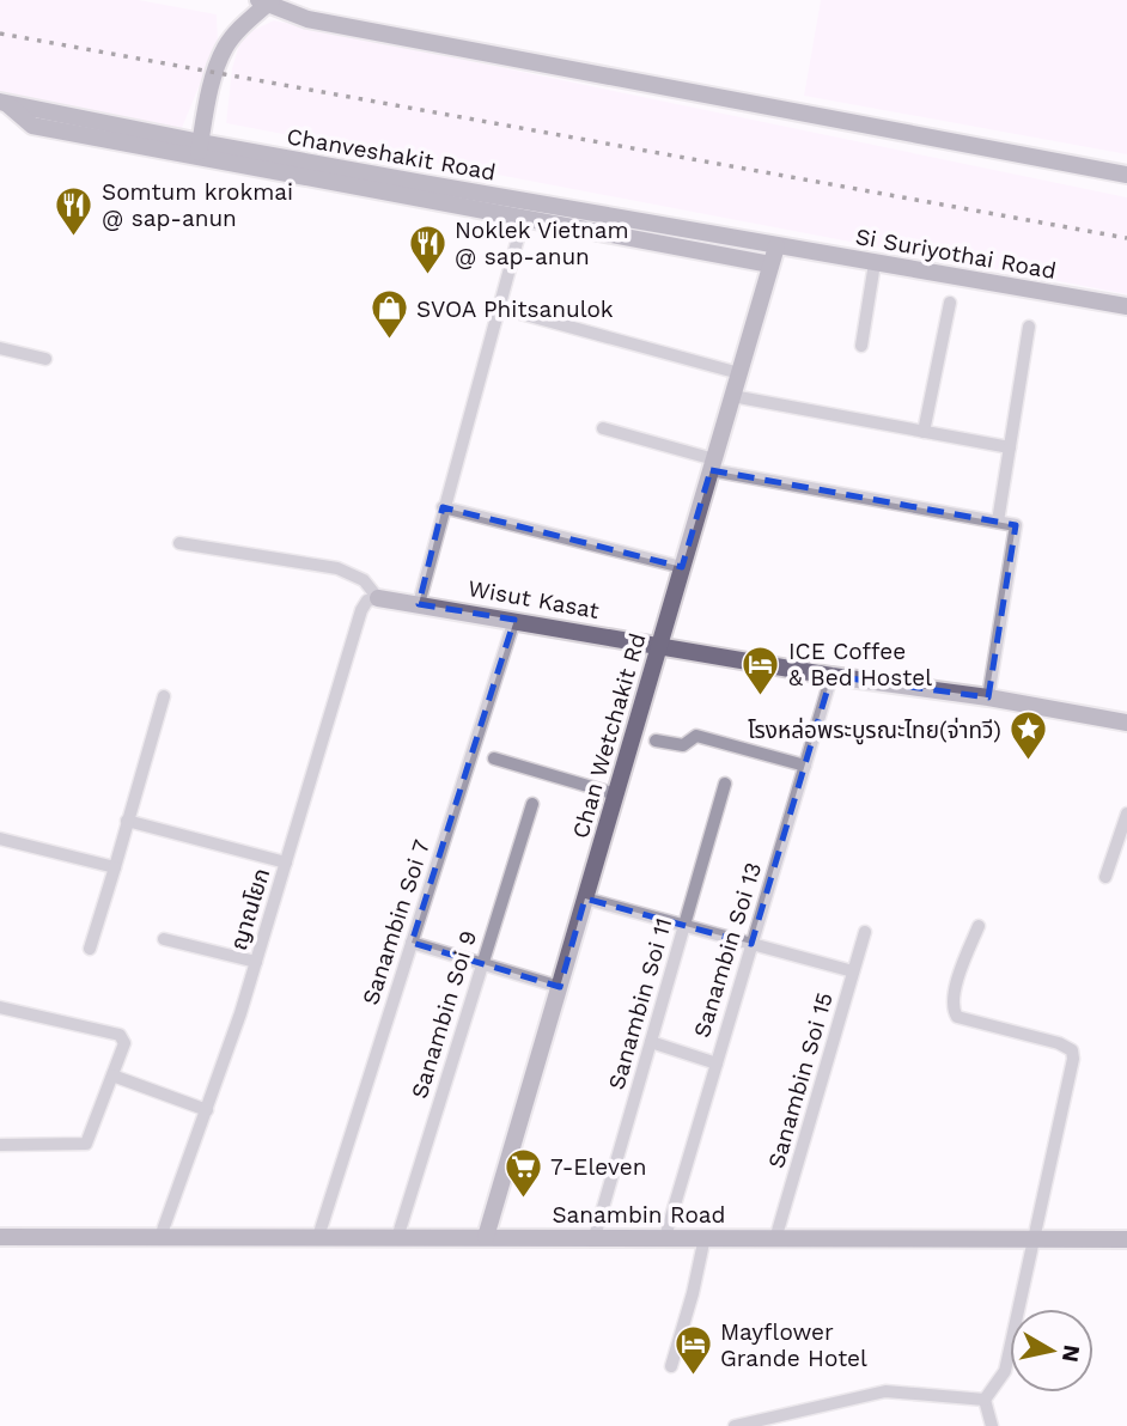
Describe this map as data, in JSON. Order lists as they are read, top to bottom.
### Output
{
  "streets": {
    "street": [
      "Chanveshakit Road",
      "Si Suriyothai Road",
      "Wisut Kasat",
      "Chan Wetchakit Rd",
      "ญาณโยก",
      "Sanambin Soi 7",
      "Sanambin Soi 13",
      "Sanambin Soi 11",
      "Sanambin Soi 9",
      "Sanambin Soi 15",
      "Sanambin Road"
    ]
  },
  "crossings": [
    ["Chanveshakit Road", "Si Suriyothai Road"],
    ["Chanveshakit Road", "Chan Wetchakit Rd"],
    ["Si Suriyothai Road", "Chan Wetchakit Rd"],
    ["Wisut Kasat", "Chan Wetchakit Rd"],
    ["Wisut Kasat", "ญาณโยก"],
    ["Wisut Kasat", "Sanambin Soi 7"],
    ["Wisut Kasat", "Sanambin Soi 13"],
    ["Chan Wetchakit Rd", "Sanambin Road"],
    ["ญาณโยก", "Sanambin Road"],
    ["Sanambin Soi 7", "Sanambin Road"],
    ["Sanambin Soi 13", "Sanambin Road"],
    ["Sanambin Soi 11", "Sanambin Road"],
    ["Sanambin Soi 9", "Sanambin Road"],
    ["Sanambin Soi 15", "Sanambin Road"]
  ],
  "places": {
    "restaurant": ["Somtum krokmai @ sap-anun", "Noklek Vietnam @ sap-anun"],
    "shop": ["SVOA Phitsanulok"],
    "hotel": ["ICE Coffee & Bed Hostel", "Mayflower Grande Hotel"],
    "place": ["โรงหล่อพระบูรณะไทย(จ่าทวี)"],
    "supermarket": ["7-Eleven"]
  },
  "north": "right"
}
